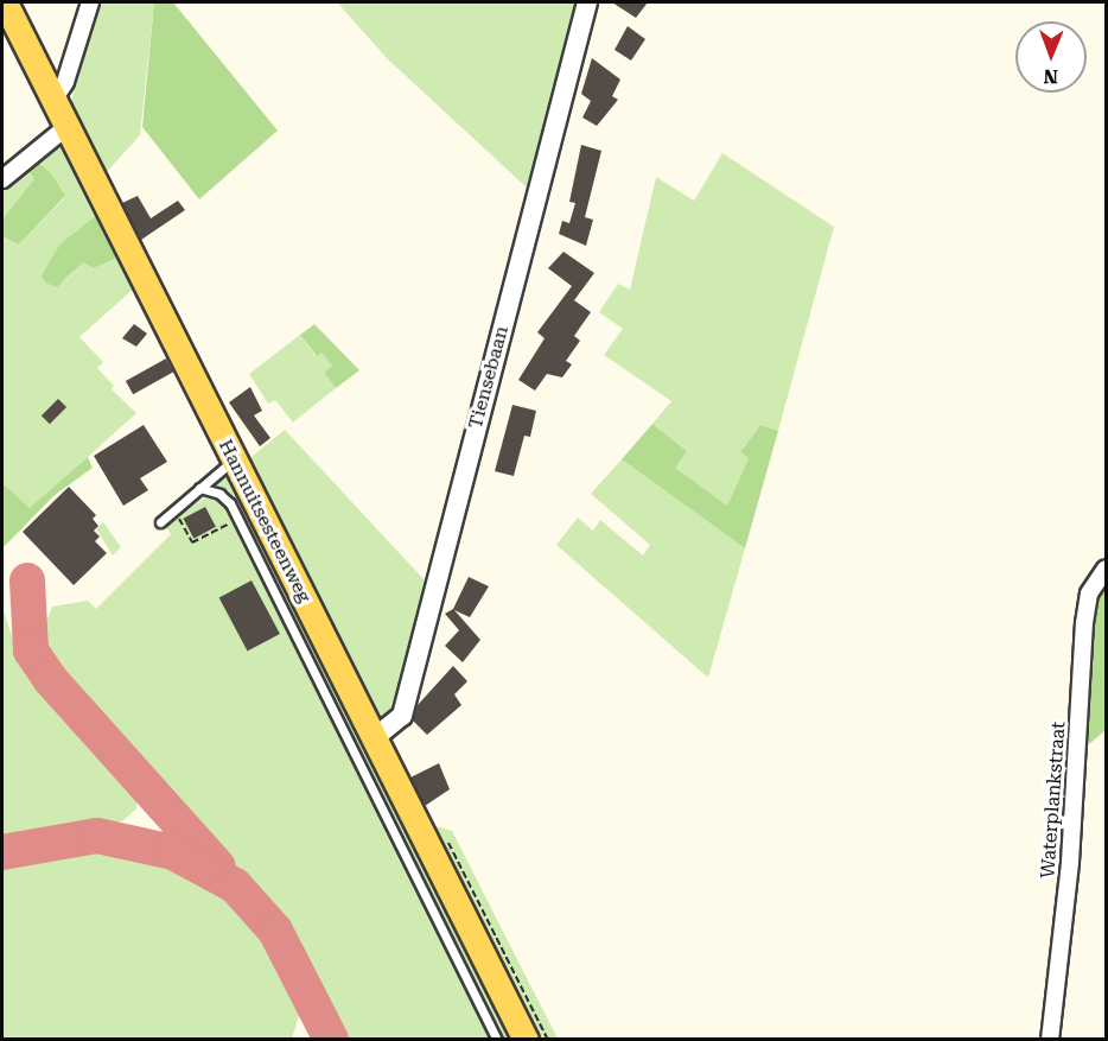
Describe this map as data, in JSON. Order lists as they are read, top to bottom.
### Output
{
  "streets": {
    "main road": ["Hannuitsesteenweg"],
    "street": ["Tiensebaan", "Waterplankstraat"]
  },
  "crossings": [
    ["Tiensebaan", "Hannuitsesteenweg"]
  ],
  "north": "bottom"
}
